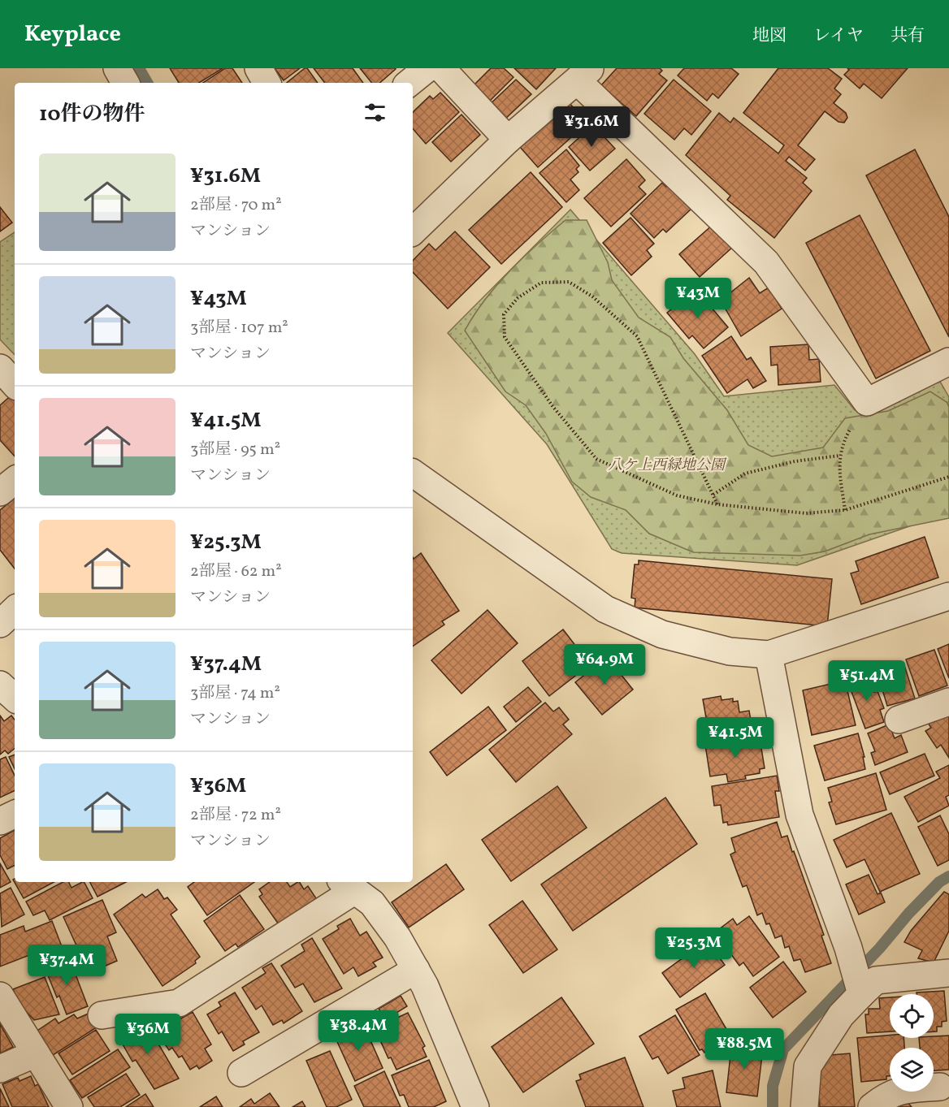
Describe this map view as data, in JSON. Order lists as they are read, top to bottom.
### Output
{
  "parks": ["八ケ上西緑地公園"],
  "page": {
    "header": "Keyplace",
    "nav": ["地図", "レイヤ", "共有"],
    "heading": "10件の物件",
    "price": [
      "¥31.6M",
      "¥43M",
      "¥64.9M",
      "¥51.4M",
      "¥41.5M",
      "¥25.3M",
      "¥37.4M",
      "¥38.4M",
      "¥36M",
      "¥88.5M"
    ],
    "list": [
      {
        "name": "¥31.6M",
        "note": "2部屋 · 70 m² · マンション"
      },
      {
        "name": "¥43M",
        "note": "3部屋 · 107 m² · マンション"
      },
      {
        "name": "¥41.5M",
        "note": "3部屋 · 95 m² · マンション"
      },
      {
        "name": "¥25.3M",
        "note": "2部屋 · 62 m² · マンション"
      },
      {
        "name": "¥37.4M",
        "note": "3部屋 · 74 m² · マンション"
      },
      {
        "name": "¥36M",
        "note": "2部屋 · 72 m² · マンション"
      }
    ]
  }
}
